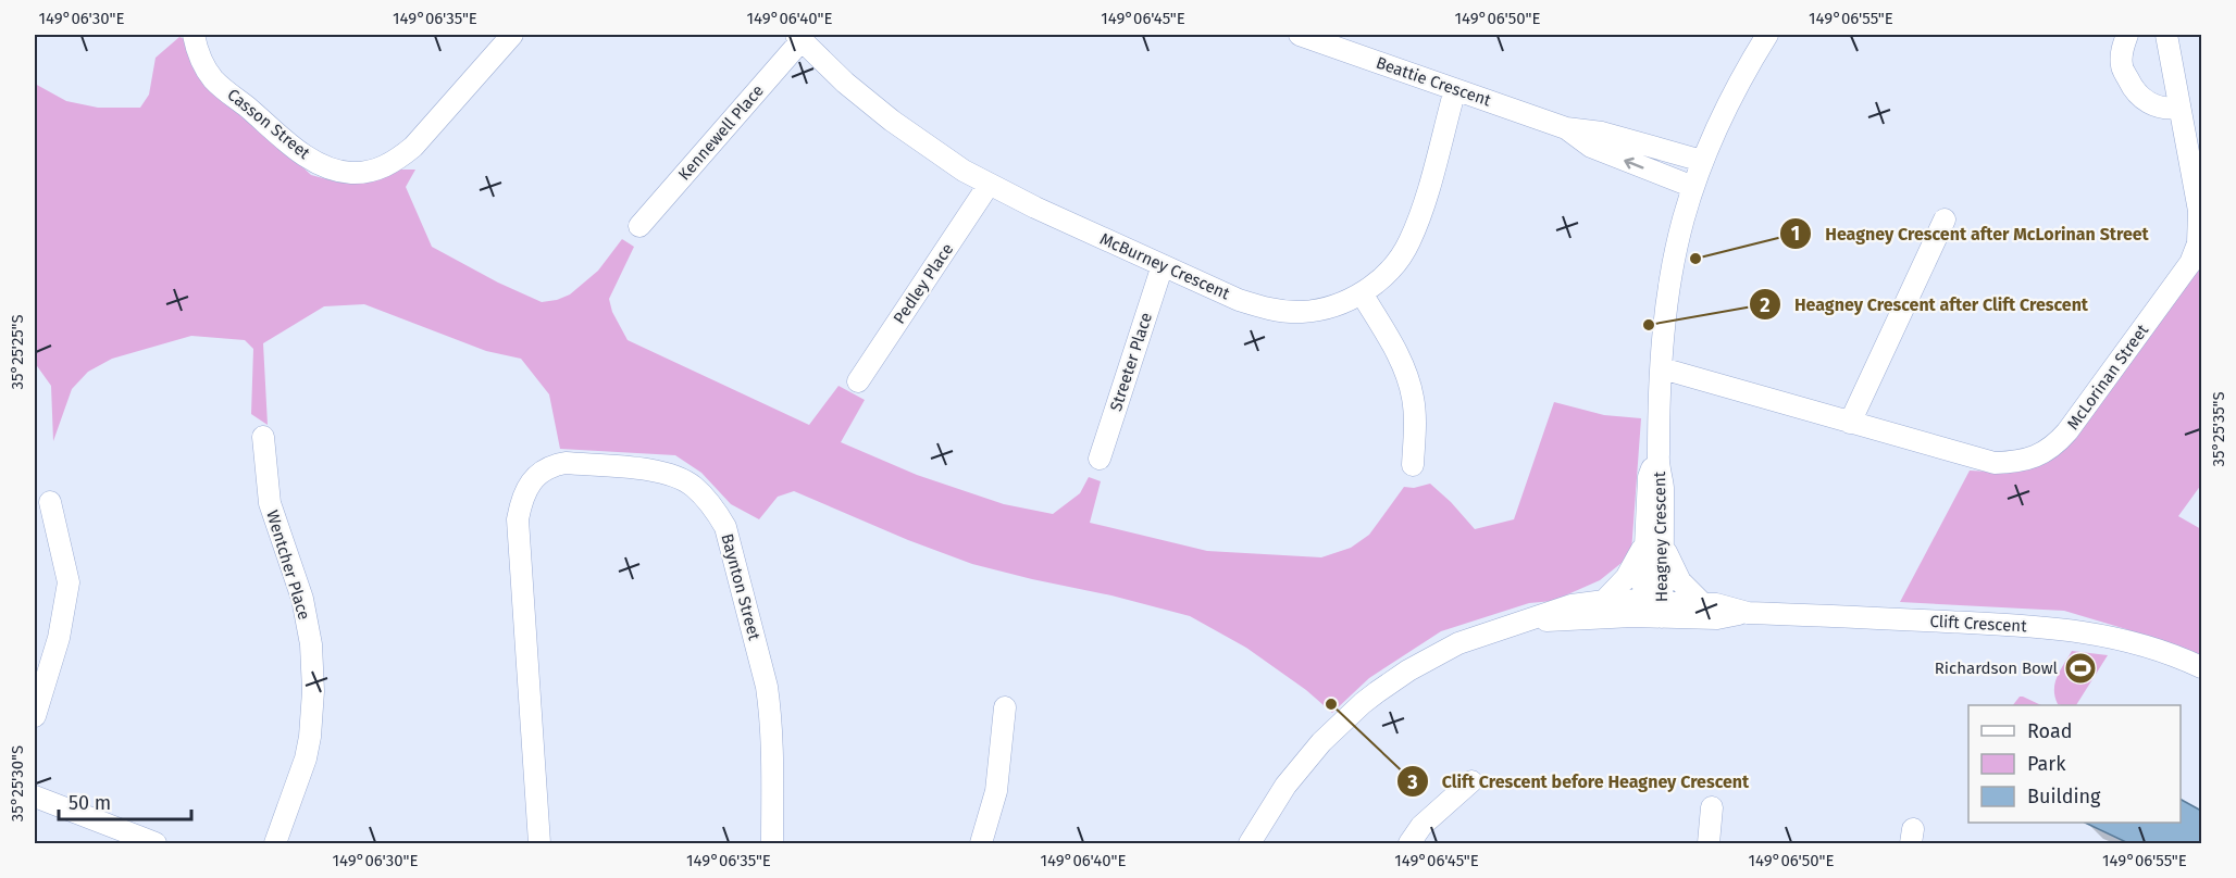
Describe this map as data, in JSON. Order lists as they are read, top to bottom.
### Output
{
  "streets": {
    "street": [
      "Beattie Crescent",
      "Casson Street",
      "Kennewell Place",
      "McBurney Crescent",
      "Pedley Place",
      "Streeter Place",
      "McLorinan Street",
      "Heagney Crescent",
      "Wentcher Place",
      "Baynton Street",
      "Clift Crescent"
    ]
  },
  "crossings": [
    ["Beattie Crescent", "McBurney Crescent"],
    ["Beattie Crescent", "Heagney Crescent"],
    ["Kennewell Place", "McBurney Crescent"],
    ["McBurney Crescent", "Pedley Place"],
    ["McBurney Crescent", "Streeter Place"],
    ["McLorinan Street", "Heagney Crescent"],
    ["Heagney Crescent", "Clift Crescent"]
  ],
  "places": {
    "other": ["Heagney Crescent after McLorinan Street", "Heagney Crescent after Clift Crescent", "Clift Crescent before Heagney Crescent"],
    "sports": ["Richardson Bowl"]
  },
  "legend": ["Road", "Park", "Building"],
  "scale_bar": "50 m",
  "coordinates": [
    "149°06'30\"E",
    "149°06'35\"E",
    "149°06'40\"E",
    "149°06'45\"E",
    "149°06'50\"E",
    "149°06'55\"E",
    "35°25'25\"S",
    "35°25'35\"S",
    "35°25'30\"S"
  ]
}
